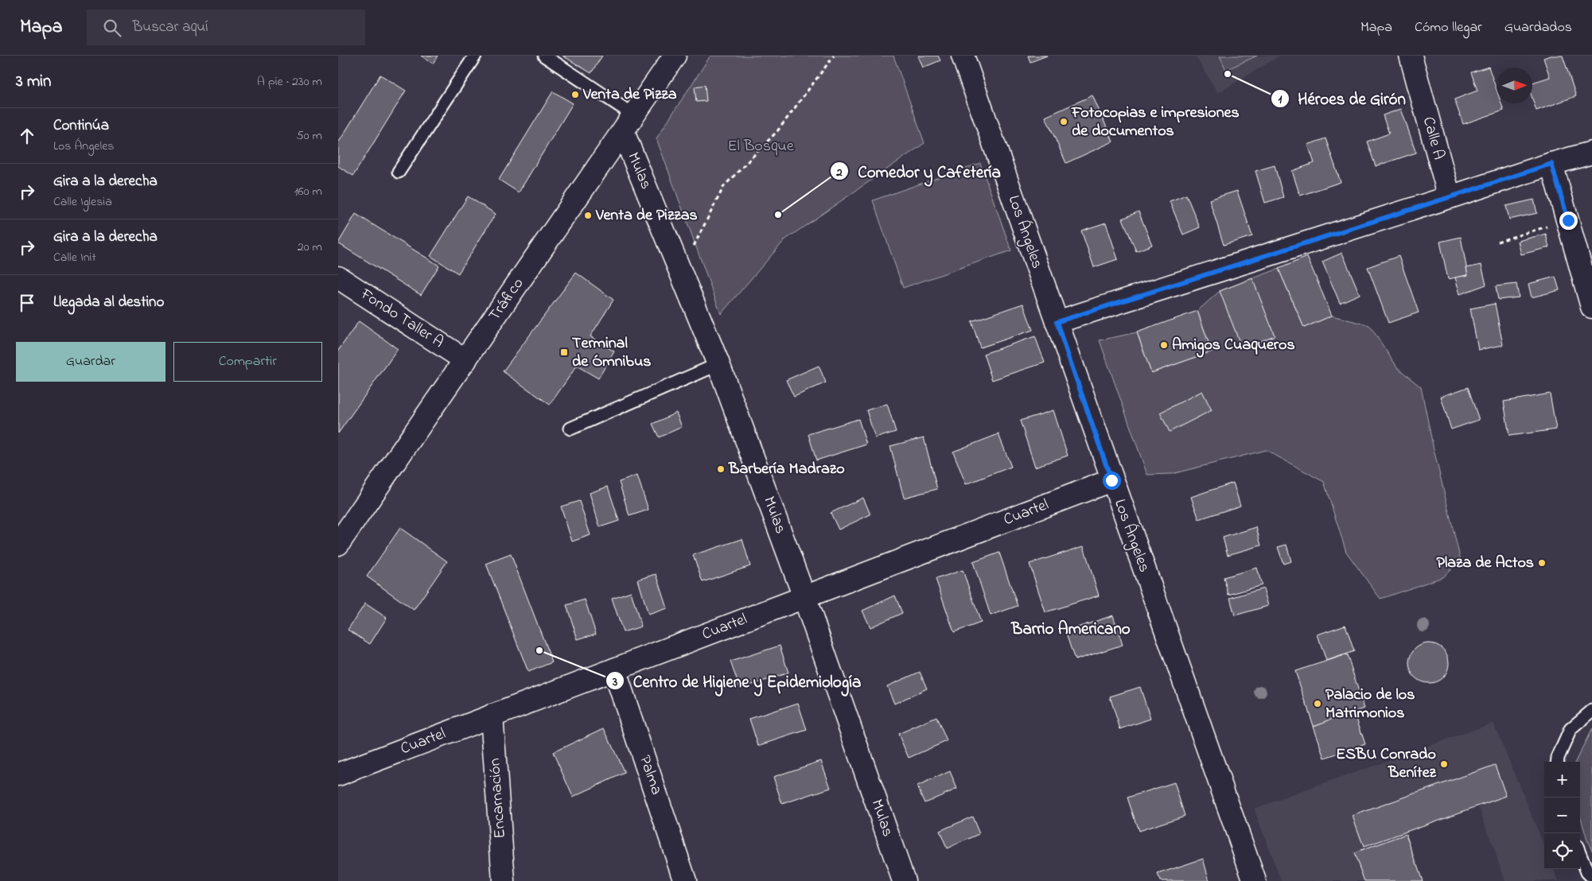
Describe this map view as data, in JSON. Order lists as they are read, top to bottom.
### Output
{
  "streets": {
    "street": [
      "Calle A",
      "Mulas",
      "Los Ángeles",
      "Tráfico",
      "Fondo Taller A",
      "Cuartel",
      "Palma",
      "Encarnación"
    ]
  },
  "crossings": [
    ["Mulas", "Tráfico"],
    ["Mulas", "Cuartel"],
    ["Los Ángeles", "Cuartel"],
    ["Tráfico", "Fondo Taller A"],
    ["Cuartel", "Palma"],
    ["Cuartel", "Encarnación"]
  ],
  "districts": ["Barrio Americano"],
  "parks": ["El Bosque"],
  "places": {
    "other": [
      "Héroes de Girón",
      "Venta de Pizza",
      "Fotocopias e impresiones de documentos",
      "Comedor y Cafetería",
      "Venta de Pizzas",
      "Amigos Cuaqueros",
      "Barbería Madrazo",
      "Plaza de Actos",
      "Centro de Higiene y Epidemiología",
      "Palacio de los Matrimonios",
      "ESBU Conrado Benítez"
    ],
    "transit": ["Terminal de Ómnibus"]
  },
  "north": "right",
  "page": {
    "header": "Mapa",
    "search": "Buscar aquí",
    "nav": ["Mapa", "Cómo llegar", "Guardados"],
    "heading": ["3 min", "A pie · 230 m"],
    "list": [
      ["Continúa", "Los Ángeles", "50 m"],
      ["Gira a la derecha", "Calle Iglesia", "160 m"],
      ["Gira a la derecha", "Calle Init", "20 m"],
      "Llegada al destino"
    ],
    "buttons": ["Guardar", "Compartir"],
    "map_buttons": ["+", "−"]
  }
}
